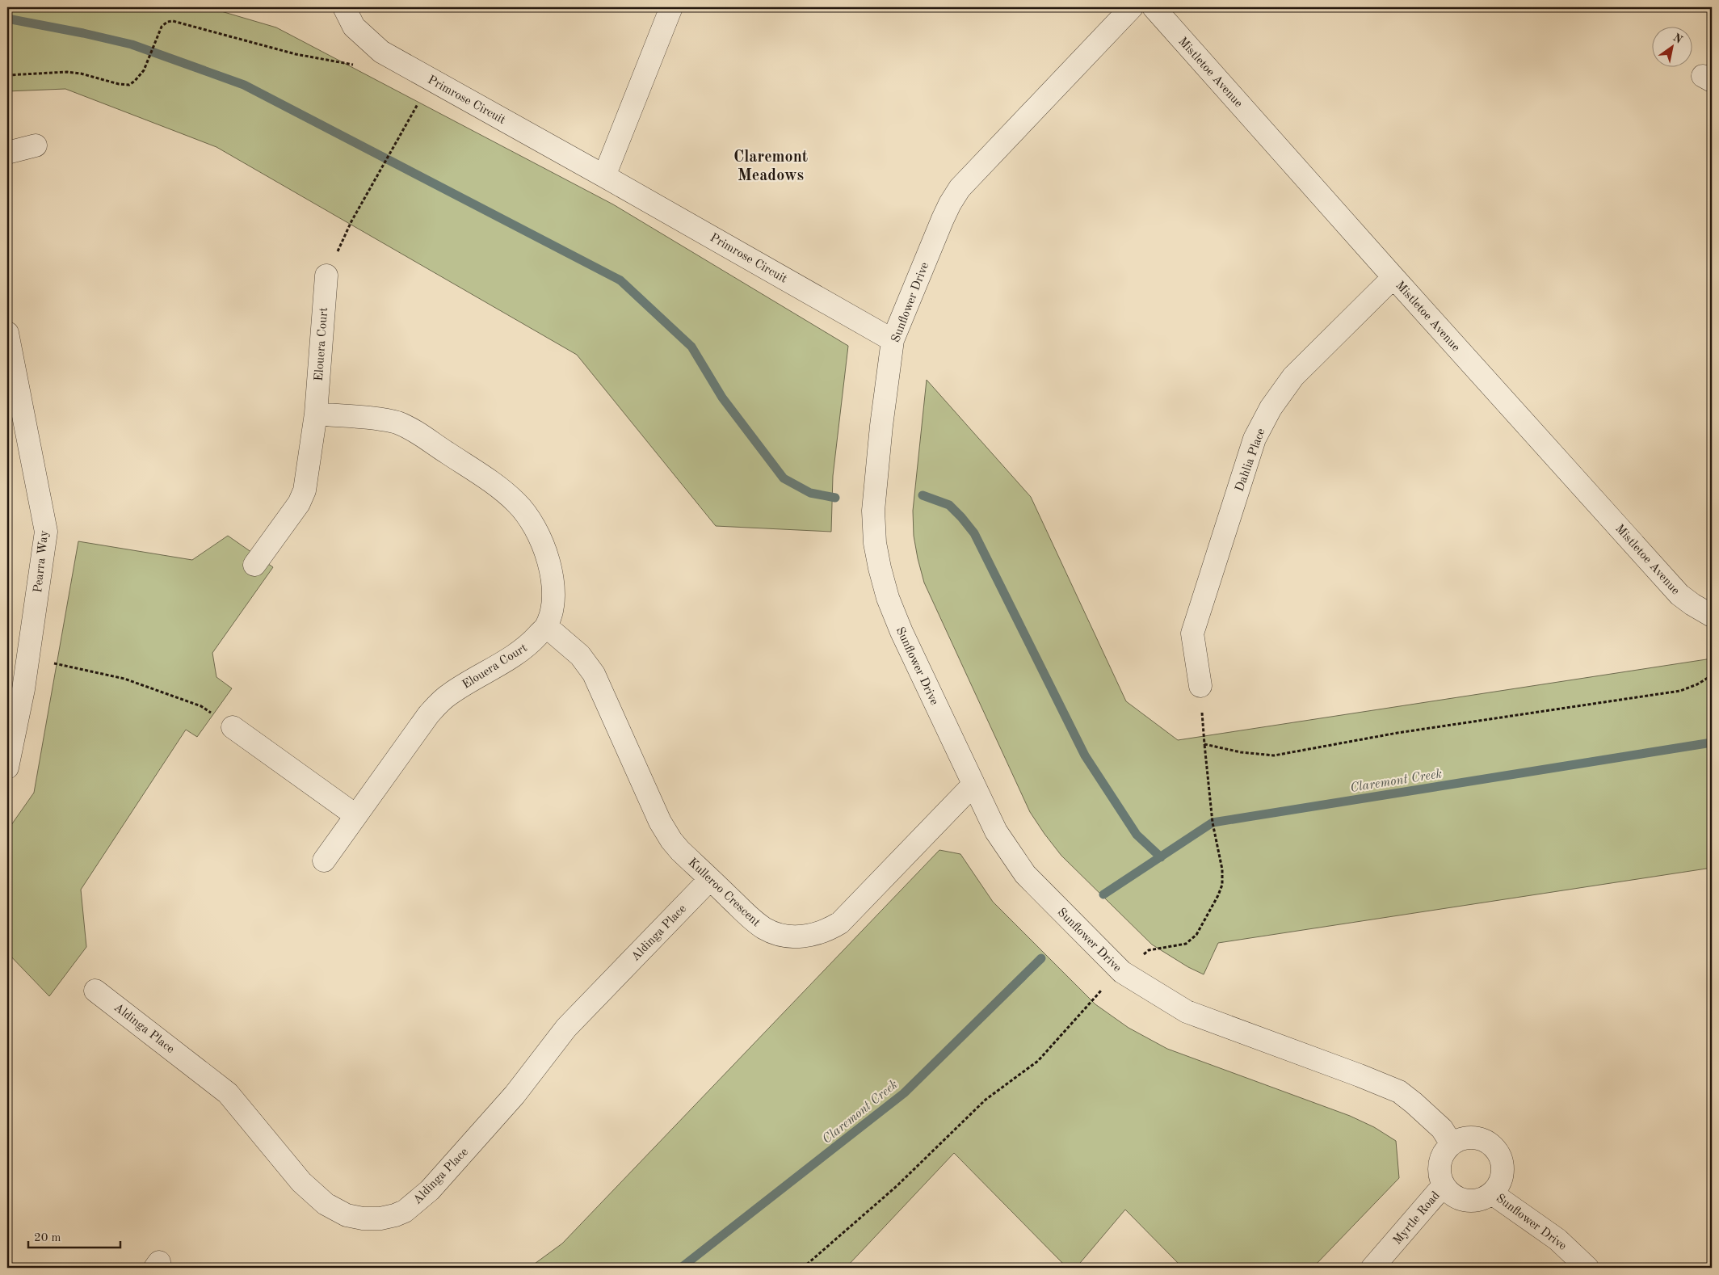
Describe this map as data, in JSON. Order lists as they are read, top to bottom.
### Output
{
  "streets": {
    "street": [
      "Mistletoe Avenue",
      "Primrose Circuit",
      "Sunflower Drive",
      "Elouera Court",
      "Dahlia Place",
      "Pearra Way",
      "Kulleroo Crescent",
      "Aldinga Place",
      "Myrtle Road"
    ]
  },
  "crossings": [
    ["Mistletoe Avenue", "Dahlia Place"],
    ["Primrose Circuit", "Sunflower Drive"],
    ["Sunflower Drive", "Kulleroo Crescent"],
    ["Sunflower Drive", "Myrtle Road"],
    ["Elouera Court", "Kulleroo Crescent"],
    ["Kulleroo Crescent", "Aldinga Place"]
  ],
  "districts": ["Claremont Meadows"],
  "water": ["Claremont Creek"],
  "scale_bar": "20 m",
  "north": "top right"
}
